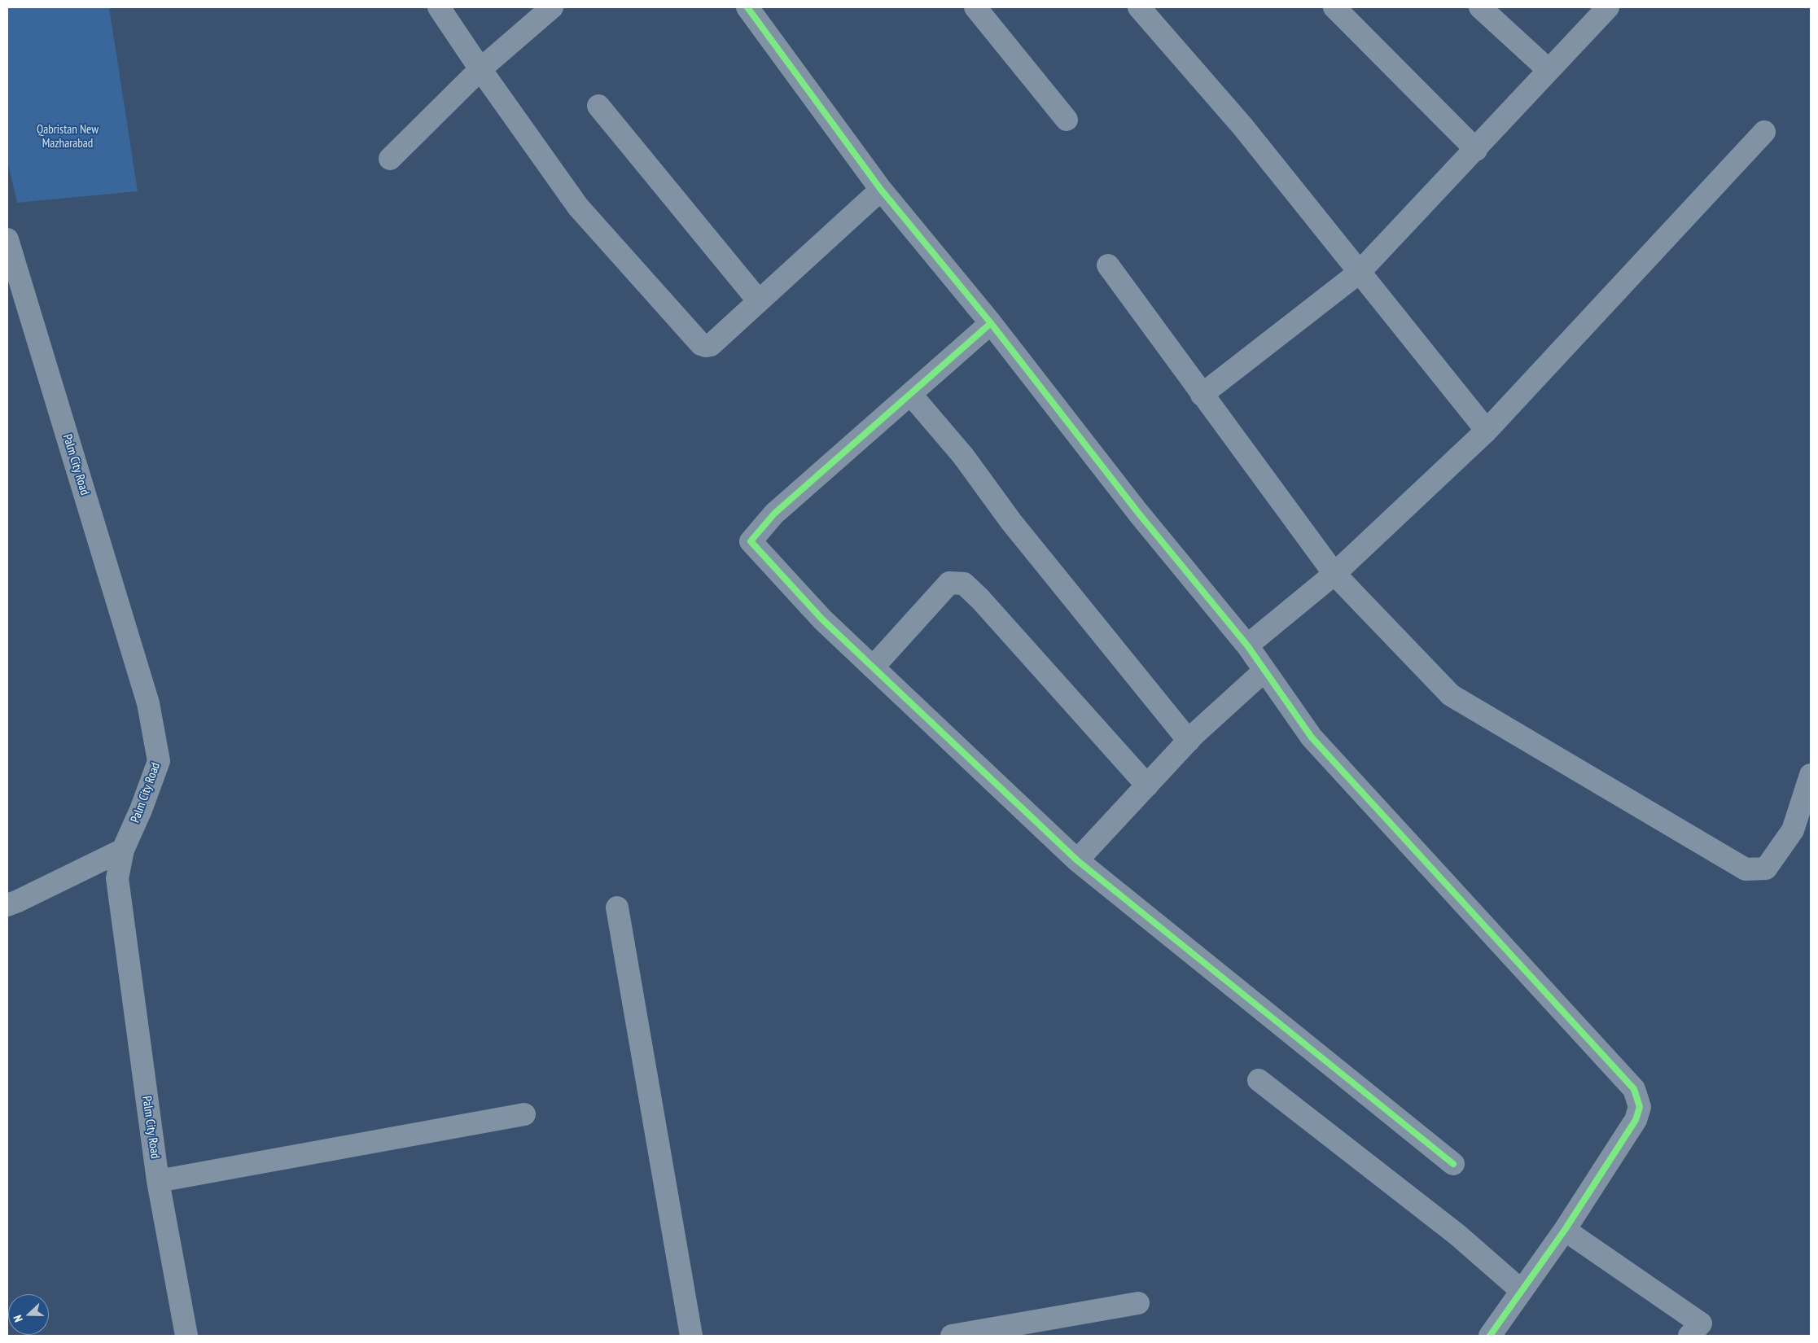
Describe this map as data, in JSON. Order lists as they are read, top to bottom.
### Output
{
  "streets": {
    "street": ["Palm City Road"]
  },
  "parks": ["Qabristan New Mazharabad"],
  "north": "left"
}
